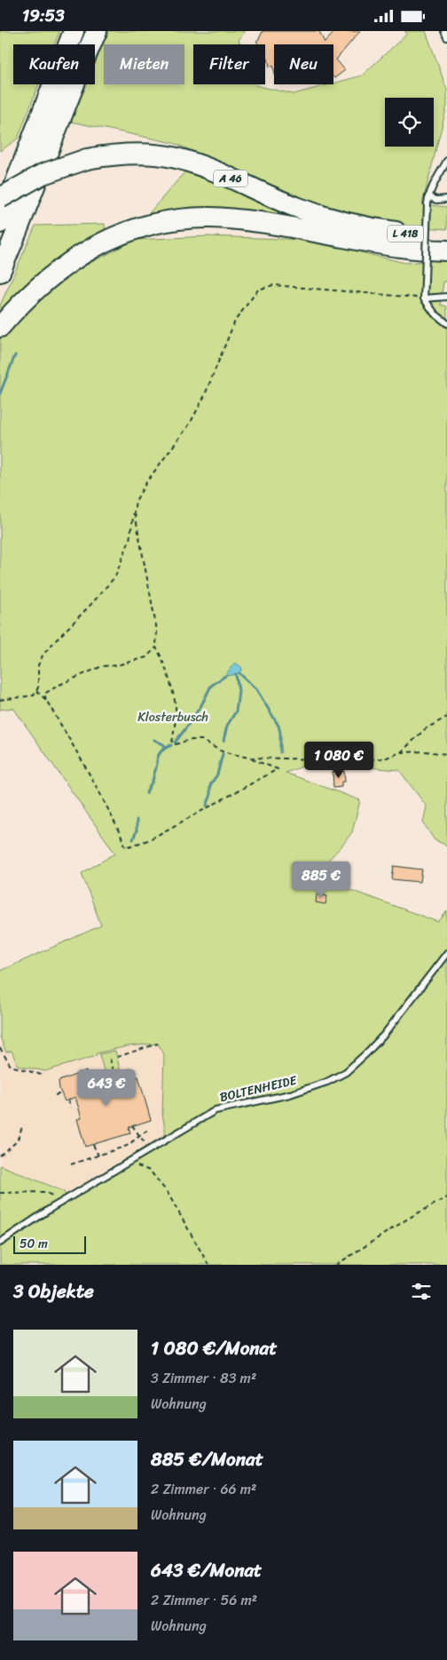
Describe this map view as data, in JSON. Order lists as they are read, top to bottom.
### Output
{
  "streets": {
    "highway": ["A 46", "L 418"],
    "lane": ["BOLTENHEIDE"]
  },
  "crossings": [
    ["A 46", "L 418"]
  ],
  "parks": ["Klosterbusch"],
  "scale_bar": "50 m",
  "page": {
    "status": "19:53",
    "chip": [
      "Kaufen",
      "Mieten",
      "Filter",
      "Neu"
    ],
    "price": ["1 080 €", "885 €", "643 €"],
    "scale": "50 m",
    "heading": "3 Objekte",
    "list": [
      {
        "name": "1 080 €/Monat",
        "note": "3 Zimmer · 83 m² · Wohnung"
      },
      {
        "name": "885 €/Monat",
        "note": "2 Zimmer · 66 m² · Wohnung"
      },
      {
        "name": "643 €/Monat",
        "note": "2 Zimmer · 56 m² · Wohnung"
      }
    ]
  }
}
